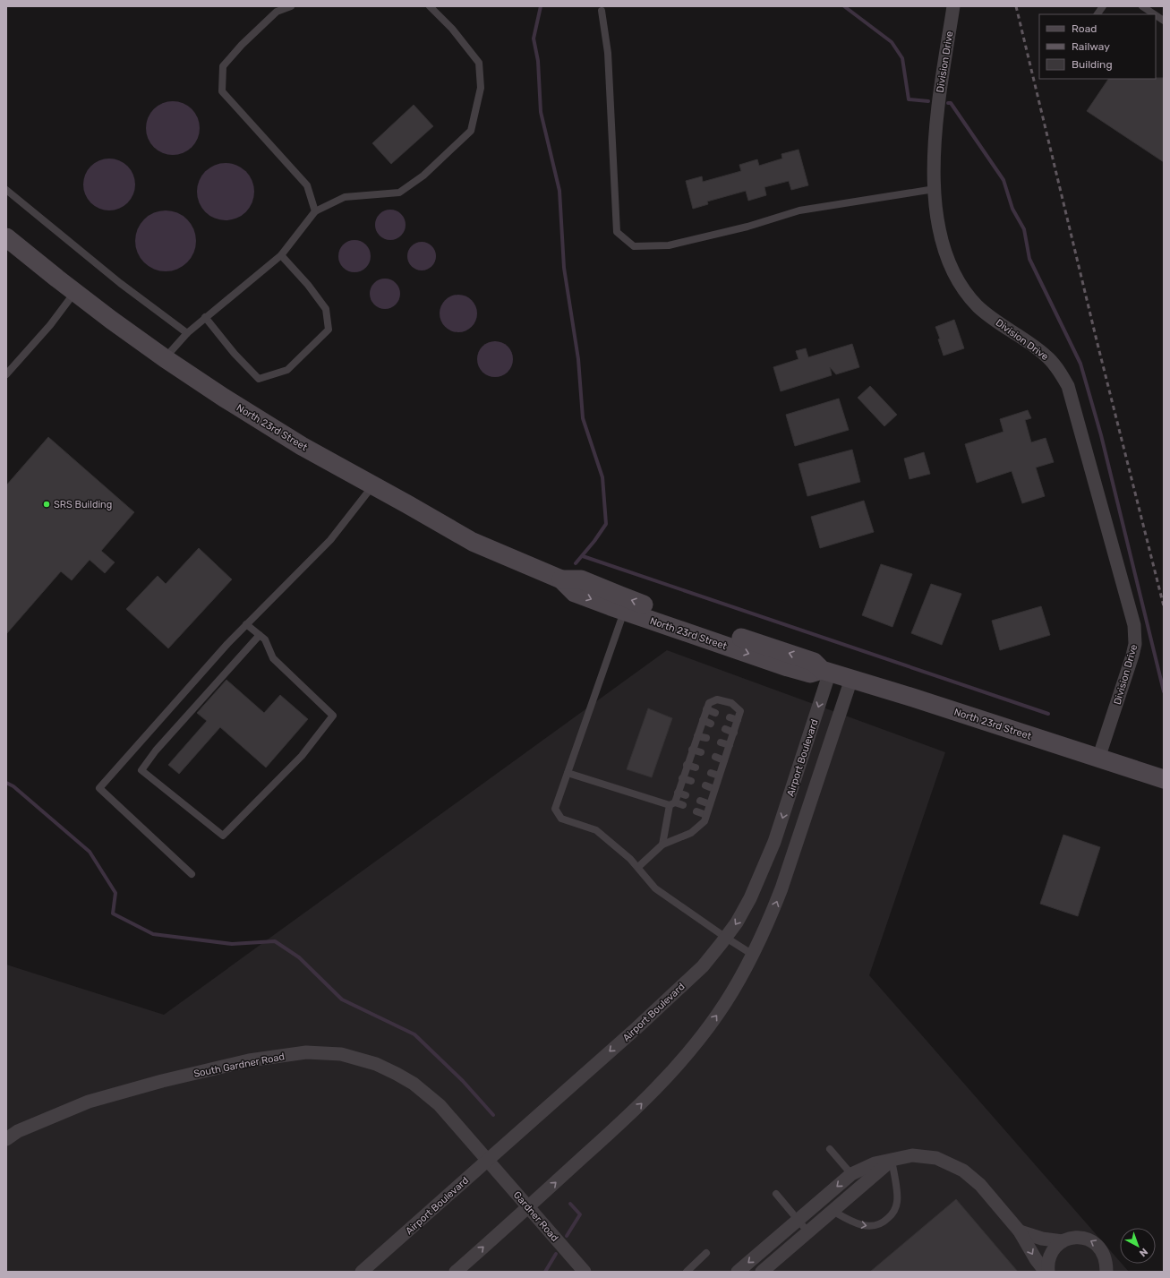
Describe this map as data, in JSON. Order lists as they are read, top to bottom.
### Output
{
  "streets": {
    "main road": ["North 23rd Street"],
    "street": [
      "Division Drive",
      "Airport Boulevard",
      "South Gardner Road",
      "Gardner Road"
    ]
  },
  "crossings": [
    ["Division Drive", "North 23rd Street"],
    ["North 23rd Street", "Airport Boulevard"],
    ["Airport Boulevard", "South Gardner Road"],
    ["Airport Boulevard", "Gardner Road"],
    ["South Gardner Road", "Gardner Road"]
  ],
  "places": ["SRS Building"],
  "legend": ["Road", "Railway", "Building"],
  "north": "bottom right"
}
